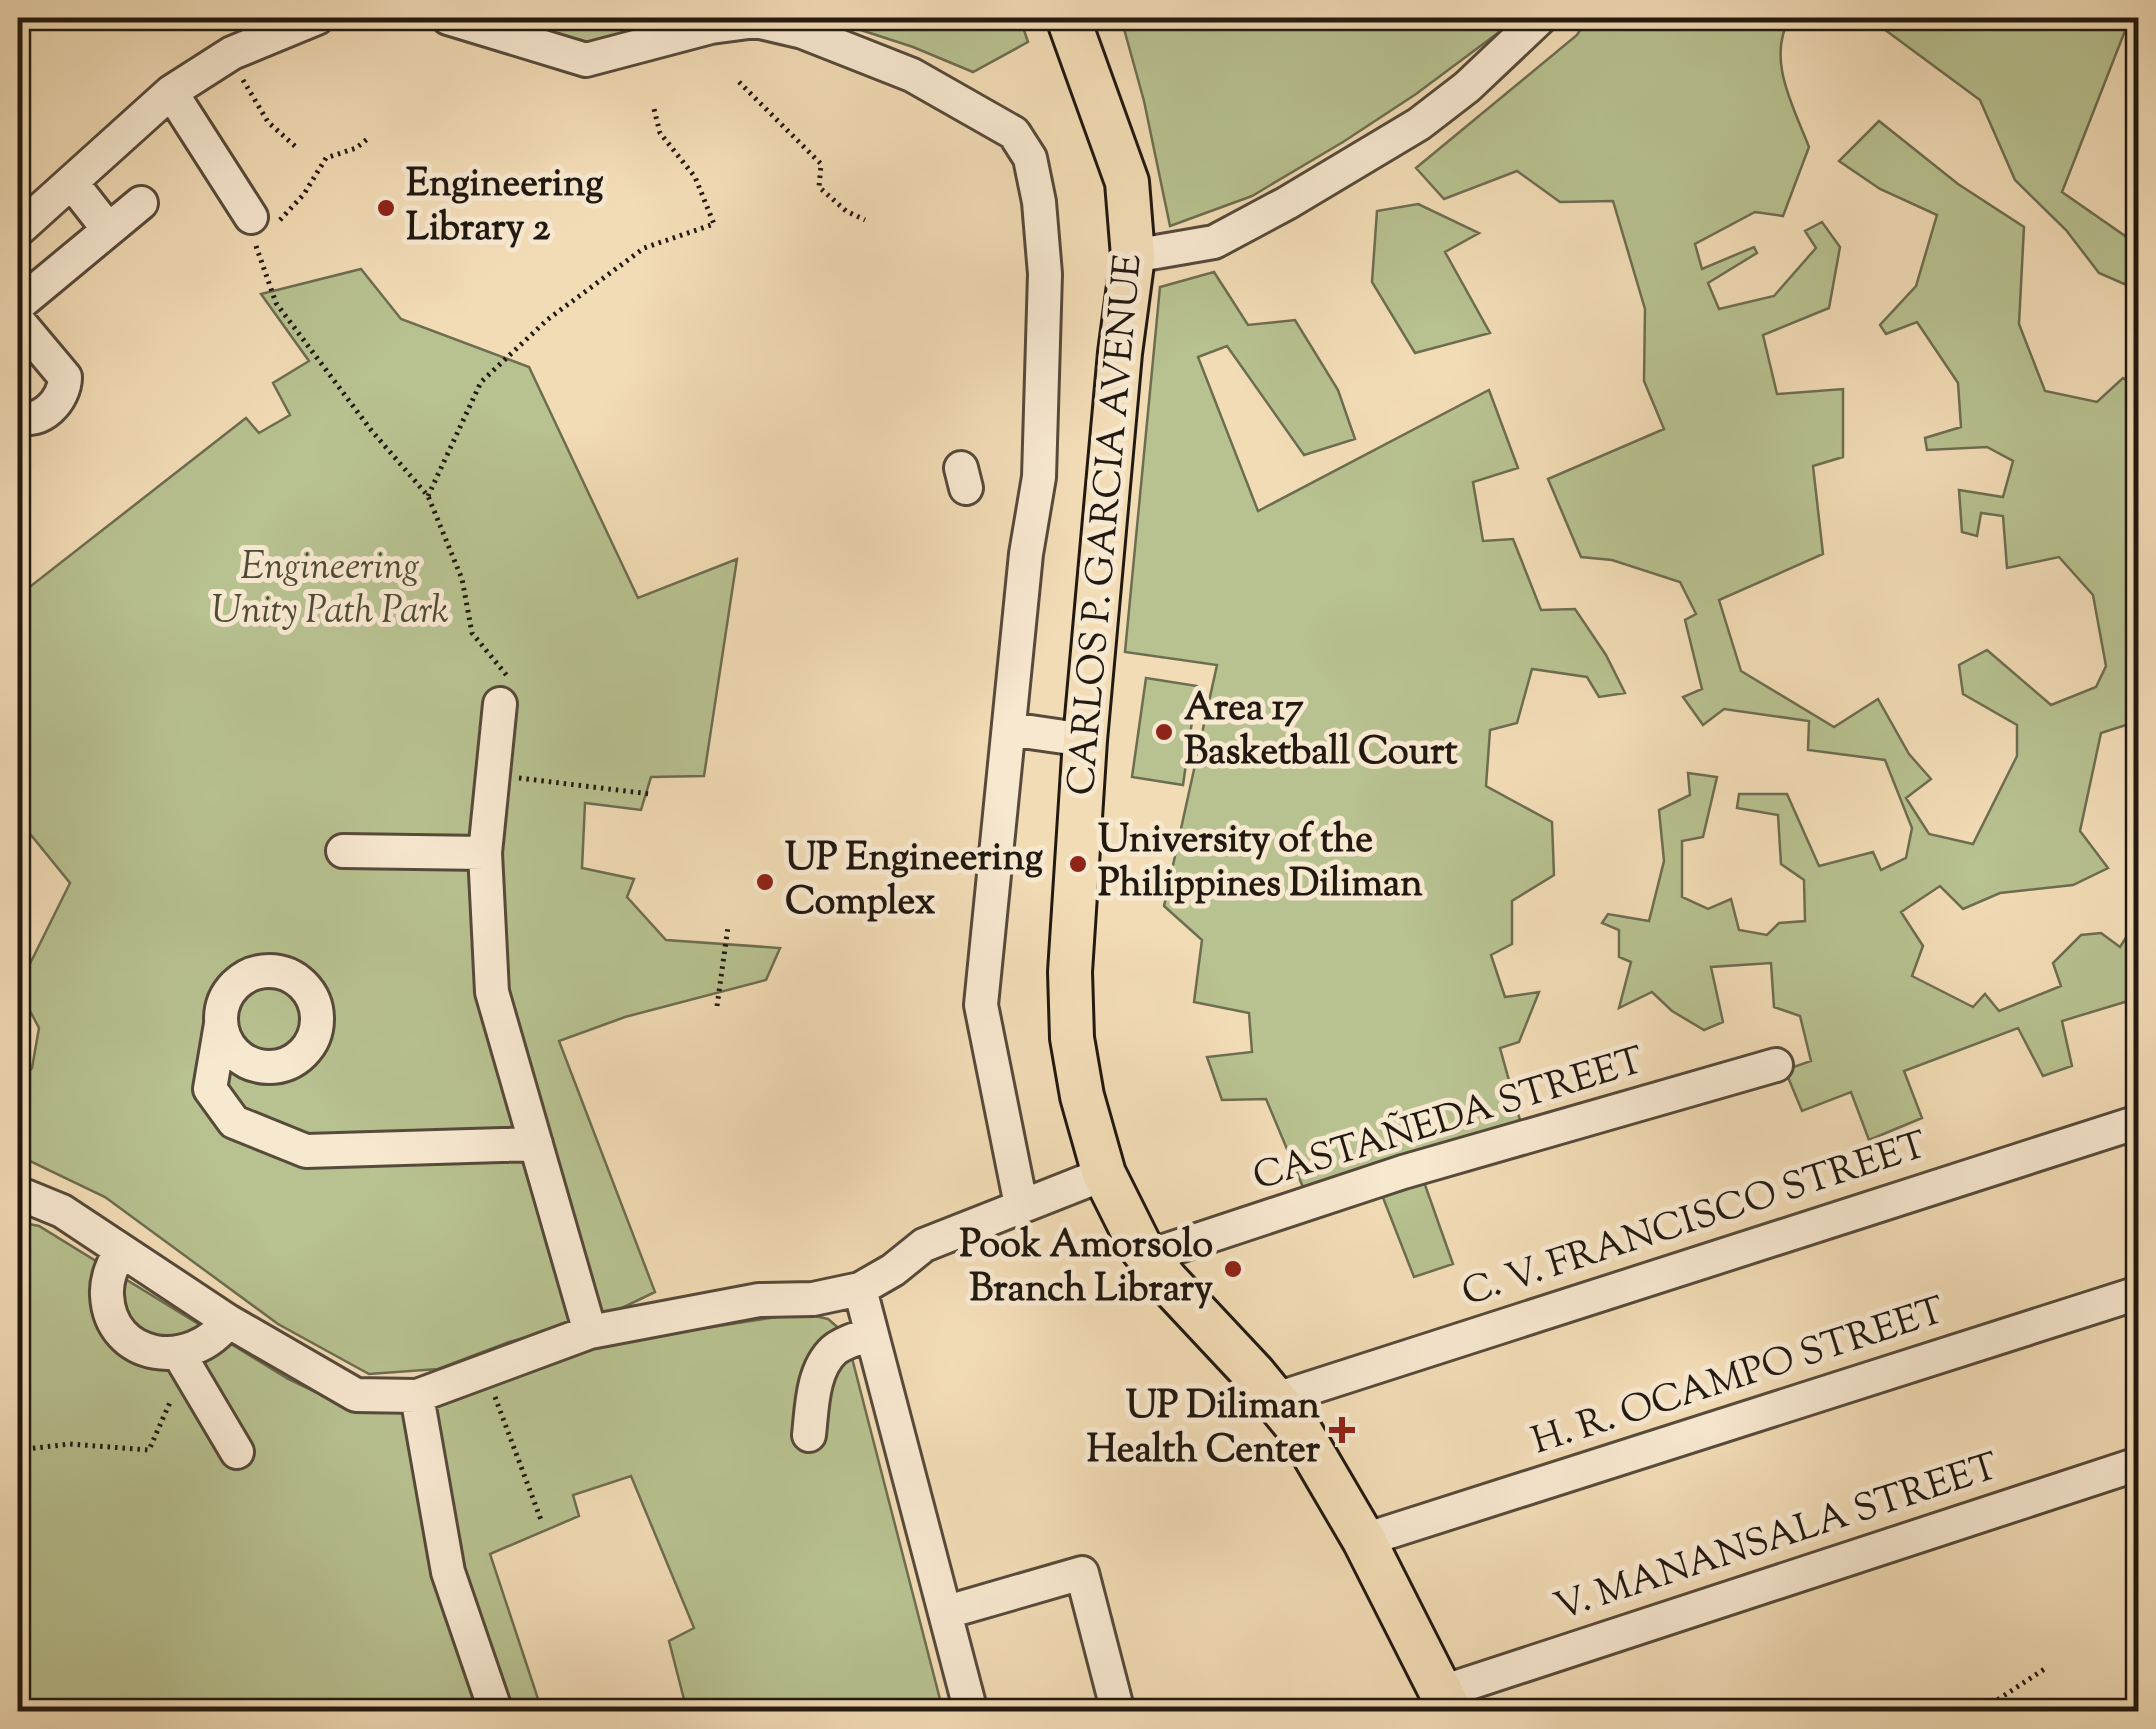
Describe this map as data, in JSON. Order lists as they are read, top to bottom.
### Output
{
  "streets": {
    "main road": ["CARLOS P. GARCIA AVENUE"],
    "street": [
      "CASTAÑEDA STREET",
      "C. V. FRANCISCO STREET",
      "H. R. OCAMPO STREET",
      "V. MANANSALA STREET"
    ]
  },
  "crossings": [
    ["CARLOS P. GARCIA AVENUE", "CASTAÑEDA STREET"],
    ["CARLOS P. GARCIA AVENUE", "C. V. FRANCISCO STREET"],
    ["CARLOS P. GARCIA AVENUE", "H. R. OCAMPO STREET"],
    ["CARLOS P. GARCIA AVENUE", "V. MANANSALA STREET"]
  ],
  "parks": ["Engineering Unity Path Park"],
  "places": {
    "other": [
      "Engineering Library 2",
      "Area 17 Basketball Court",
      "University of the Philippines Diliman",
      "UP Engineering Complex",
      "Pook Amorsolo Branch Library"
    ],
    "health": ["UP Diliman Health Center"]
  }
}
